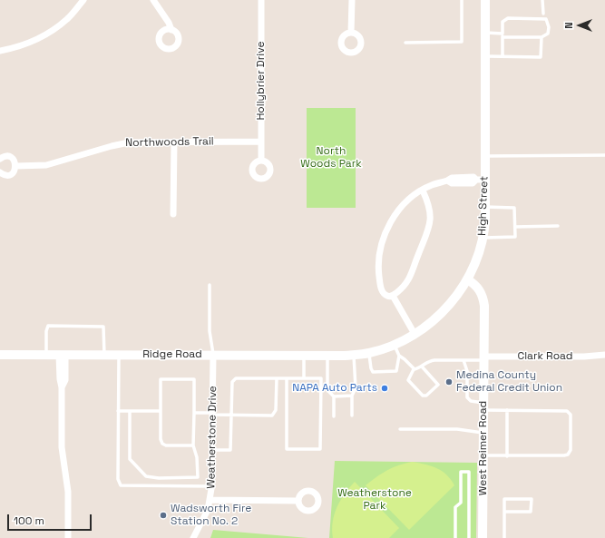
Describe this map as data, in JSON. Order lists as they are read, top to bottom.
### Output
{
  "streets": {
    "main road": ["High Street", "Ridge Road", "West Reimer Road"],
    "street": [
      "Hollybrier Drive",
      "Northwoods Trail",
      "Clark Road",
      "Weatherstone Drive"
    ]
  },
  "crossings": [
    ["Hollybrier Drive", "Northwoods Trail"],
    ["High Street", "Ridge Road"],
    ["High Street", "West Reimer Road"],
    ["Ridge Road", "Weatherstone Drive"],
    ["Clark Road", "West Reimer Road"]
  ],
  "parks": ["North Woods Park", "Weatherstone Park"],
  "places": ["Medina County Federal Credit Union", "NAPA Auto Parts", "Wadsworth Fire Station No. 2"],
  "scale_bar": "100 m",
  "north": "left"
}
